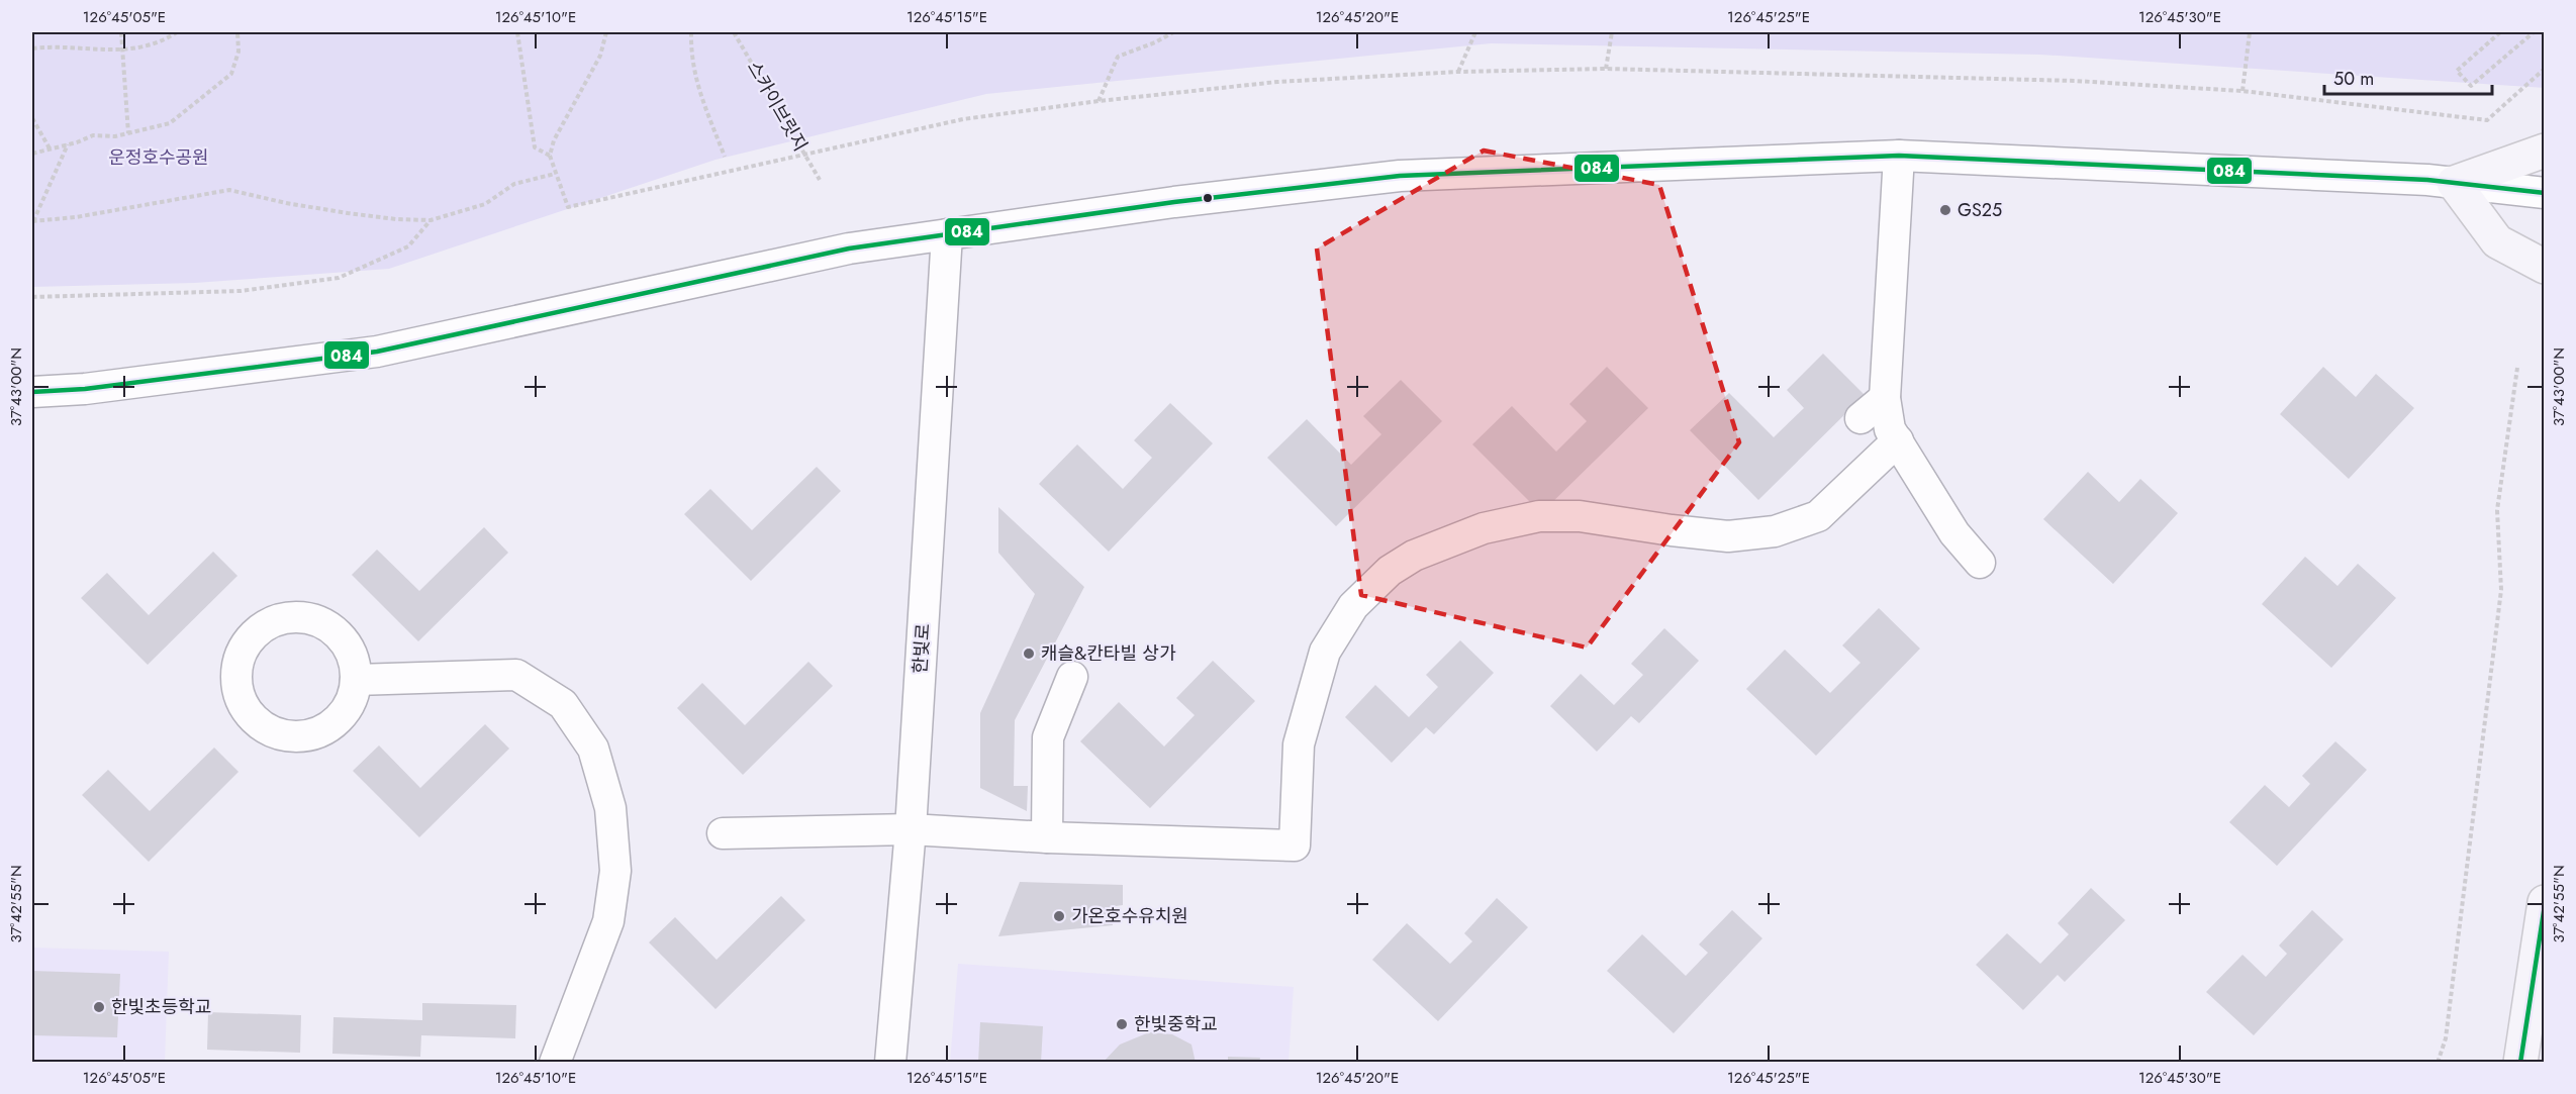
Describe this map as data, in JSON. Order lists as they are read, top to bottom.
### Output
{
  "streets": {
    "street": ["한빛로"],
    "path": ["스카이브릿지"]
  },
  "parks": ["운정호수공원"],
  "places": [
    "GS25",
    "캐슬&칸타빌 상가",
    "가온호수유치원",
    "한빛초등학교",
    "한빛중학교"
  ],
  "lines": ["transit line 084"],
  "scale_bar": "50 m",
  "coordinates": [
    "126°45'05\"E",
    "126°45'10\"E",
    "126°45'15\"E",
    "126°45'20\"E",
    "126°45'25\"E",
    "126°45'30\"E",
    "37°43'00\"N",
    "37°42'55\"N"
  ]
}
